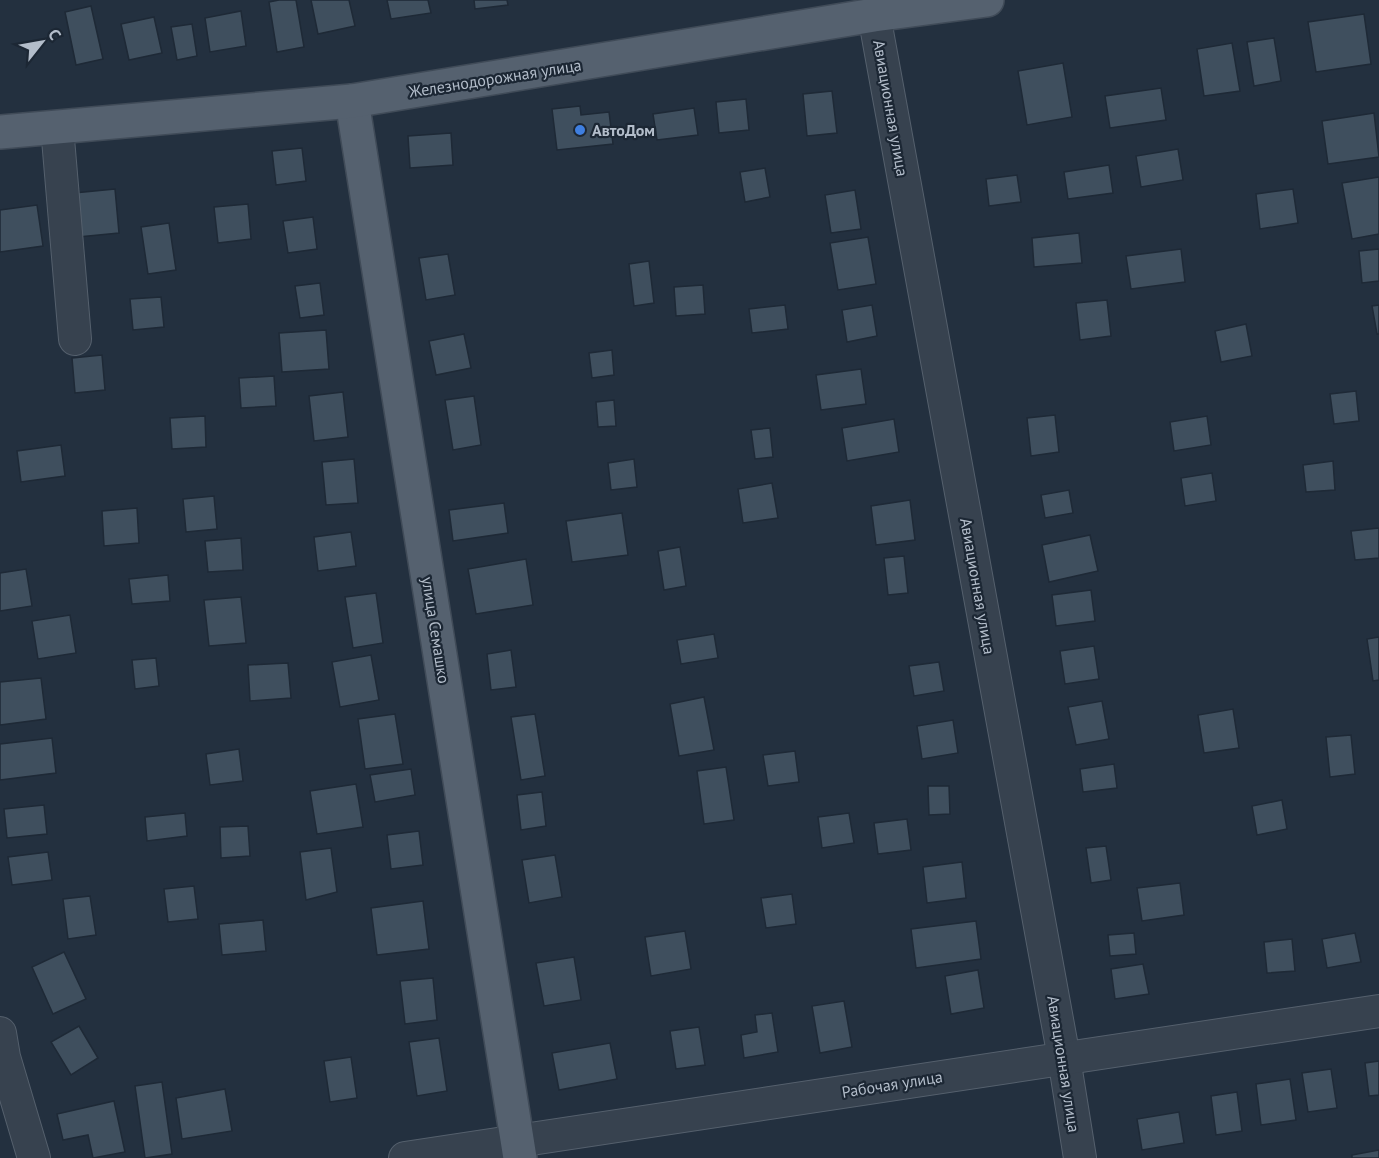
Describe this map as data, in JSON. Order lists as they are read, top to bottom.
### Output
{
  "streets": {
    "main road": ["Железнодорожная улица", "улица Семашко"],
    "street": ["Авиационная улица", "Рабочая улица"]
  },
  "crossings": [
    ["Железнодорожная улица", "Авиационная улица"],
    ["Железнодорожная улица", "улица Семашко"],
    ["Авиационная улица", "Рабочая улица"],
    ["улица Семашко", "Рабочая улица"]
  ],
  "places": ["АвтоДом"],
  "north": "top right"
}
